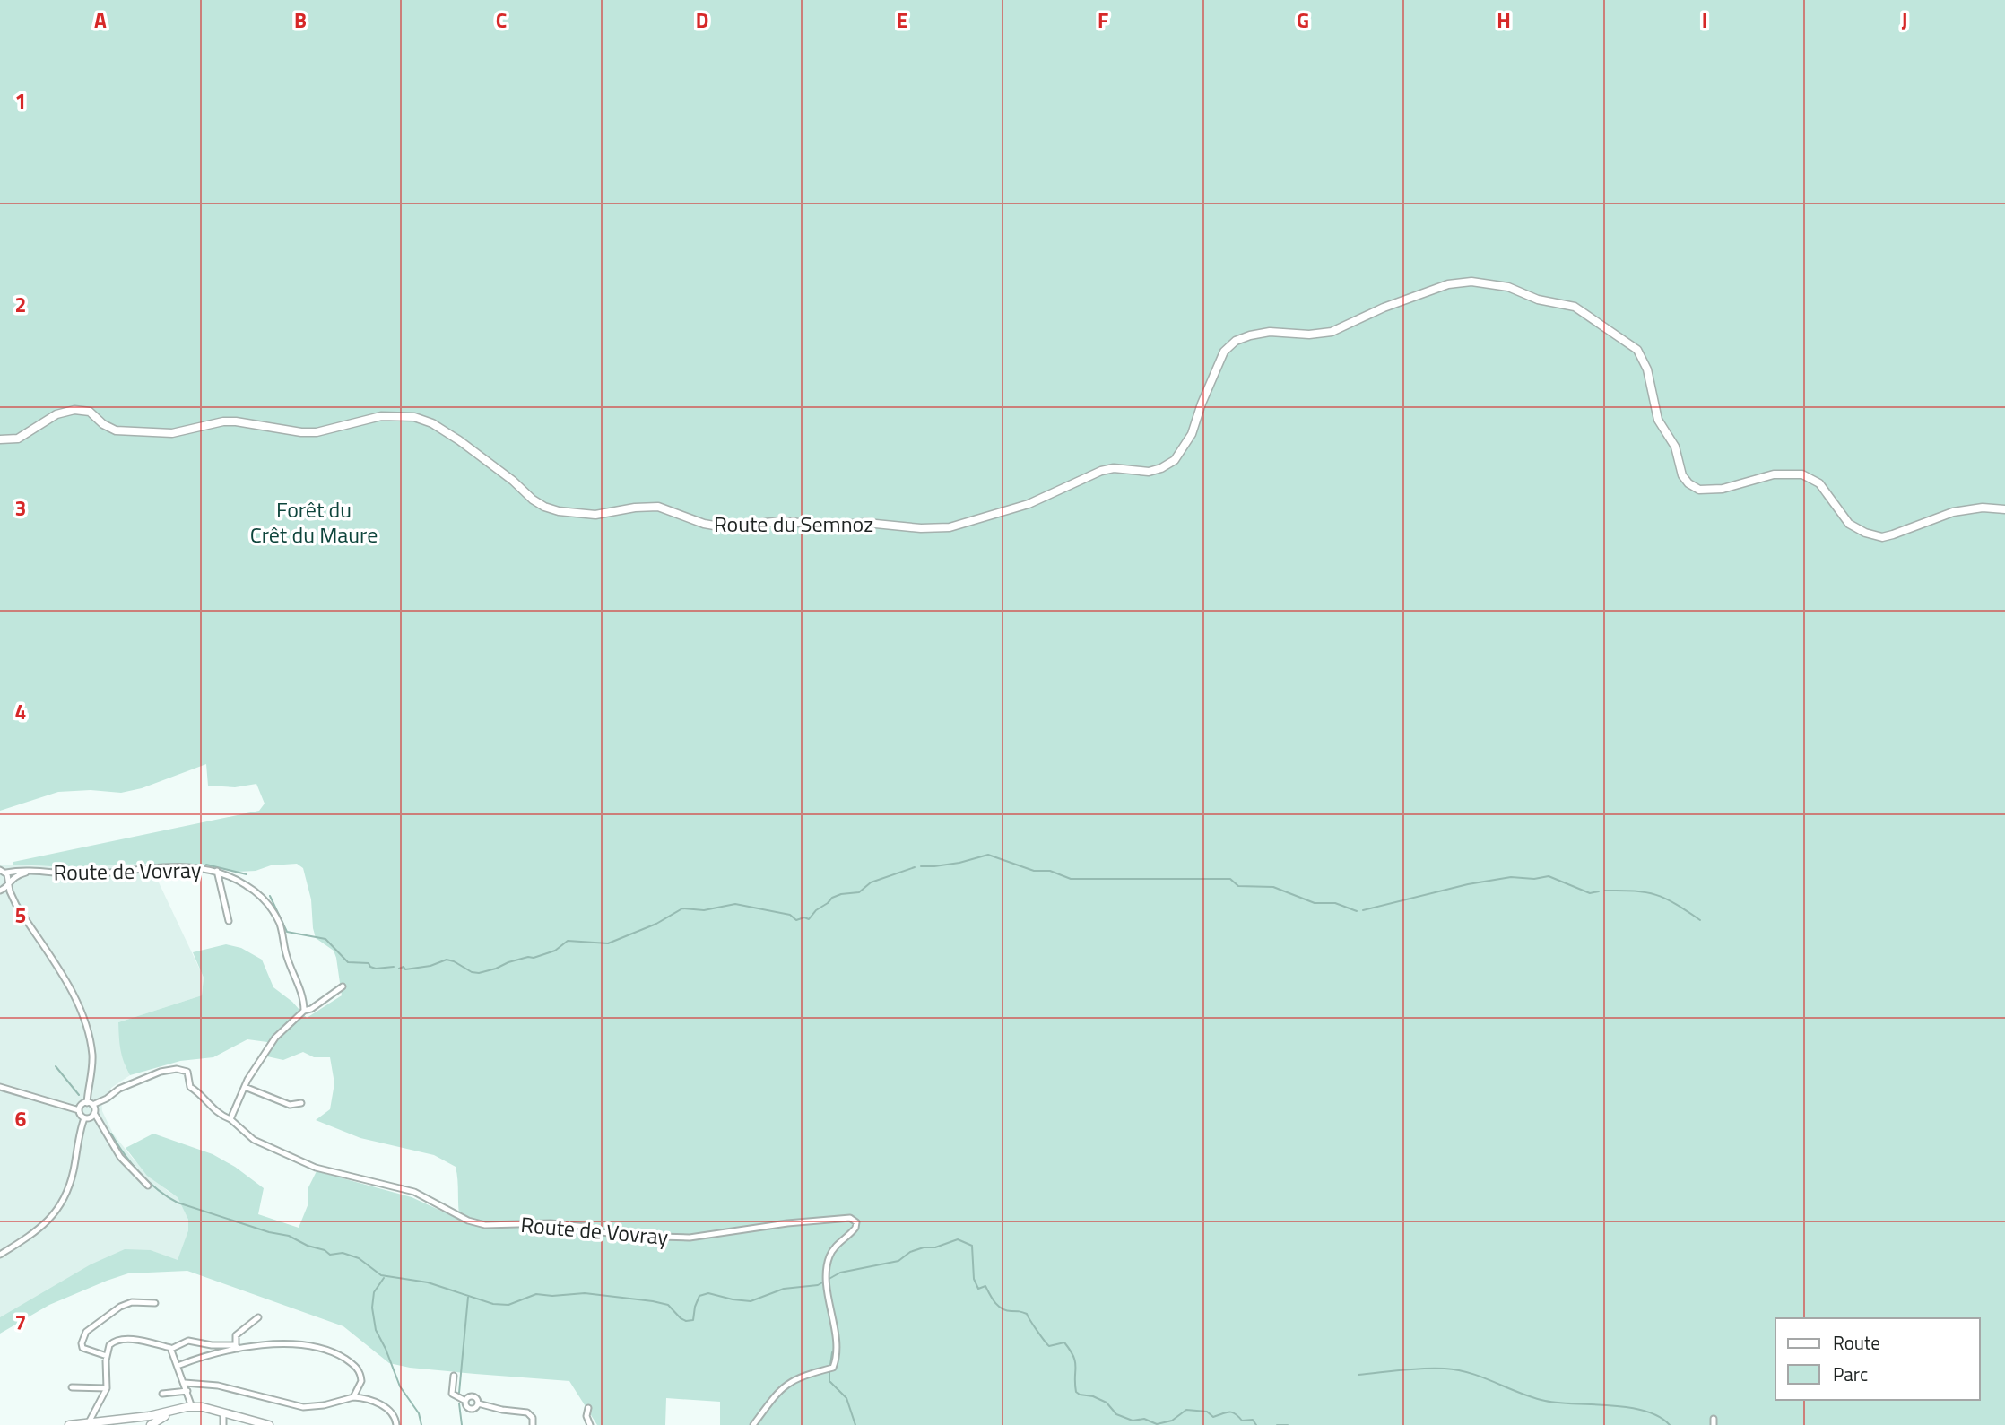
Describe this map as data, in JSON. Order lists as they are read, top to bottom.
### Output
{
  "streets": {
    "main road": ["Route du Semnoz"],
    "street": ["Route de Vovray"]
  },
  "parks": ["Forêt du Crêt du Maure"],
  "legend": ["Route", "Parc"],
  "grid": {
    "columns": [
      "A",
      "B",
      "C",
      "D",
      "E",
      "F",
      "G",
      "H",
      "I",
      "J"
    ],
    "rows": [
      "1",
      "2",
      "3",
      "4",
      "5",
      "6",
      "7"
    ]
  }
}
